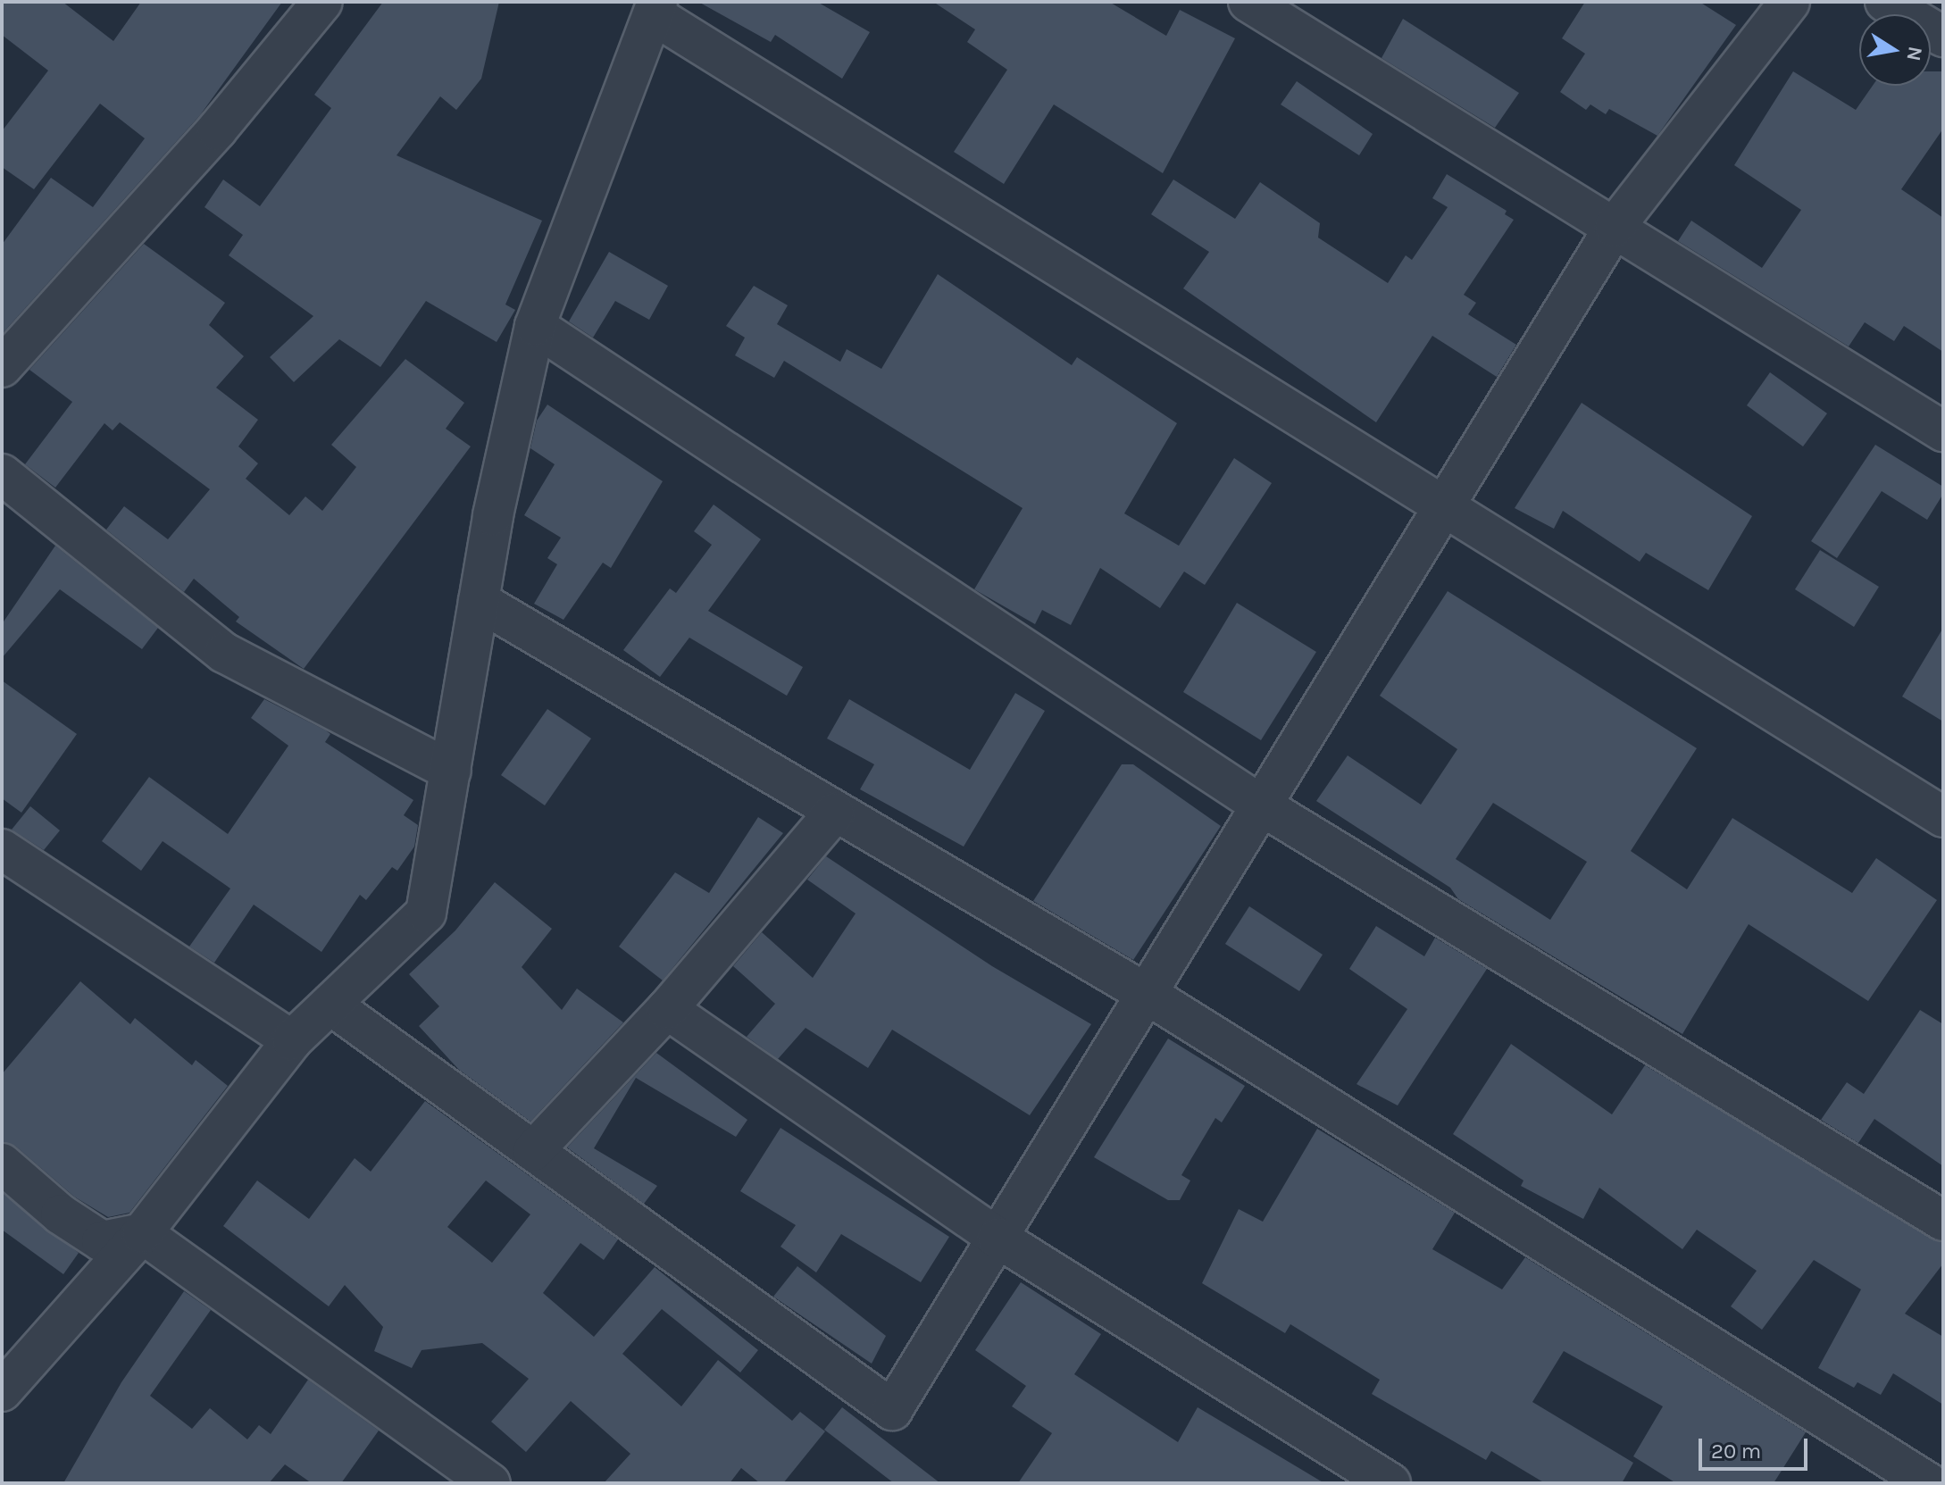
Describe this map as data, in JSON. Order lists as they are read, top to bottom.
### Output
{
  "scale_bar": "20 m",
  "north": "right"
}
